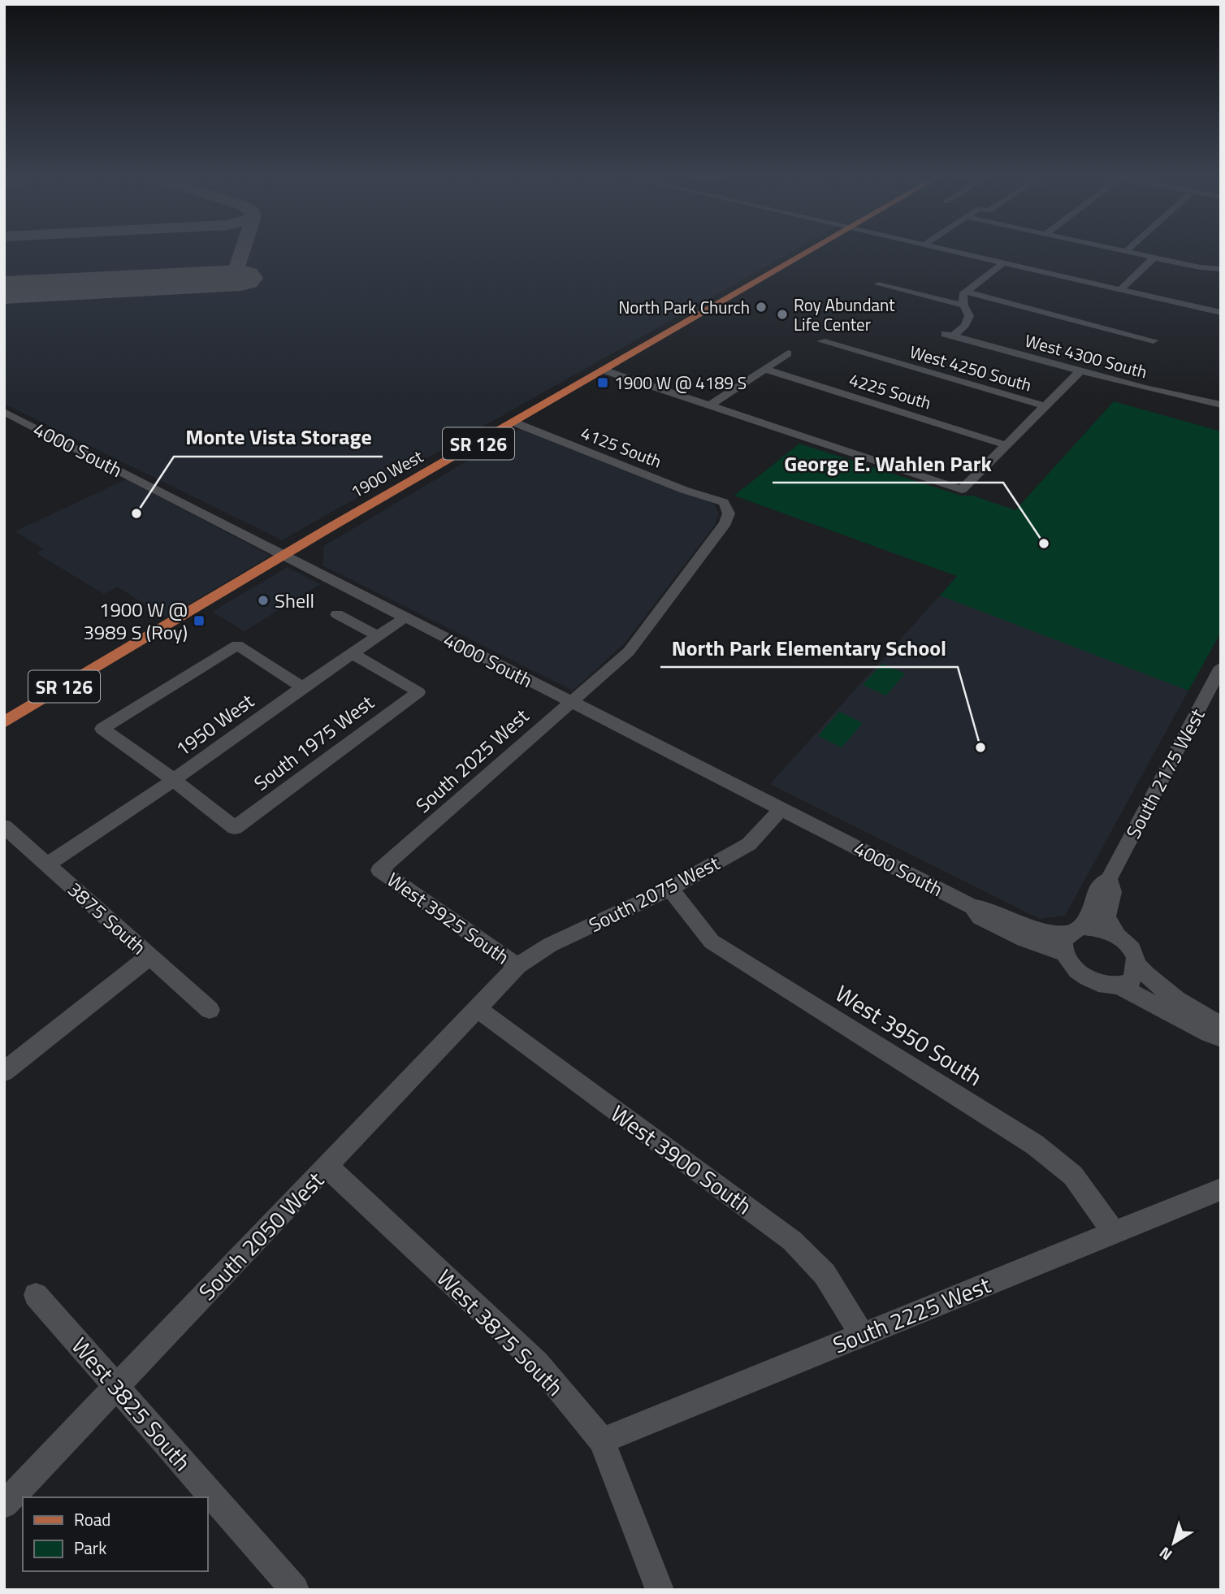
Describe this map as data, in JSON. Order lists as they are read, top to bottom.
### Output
{
  "streets": {
    "main road": ["SR 126", "1900 West"],
    "street": [
      "West 4300 South",
      "West 4250 South",
      "4225 South",
      "4125 South",
      "4000 South",
      "1950 West",
      "South 1975 West",
      "South 2025 West",
      "South 2175 West",
      "South 2075 West",
      "3875 South",
      "West 3925 South",
      "West 3950 South",
      "West 3900 South",
      "South 2050 West",
      "South 2225 West",
      "West 3875 South",
      "West 3825 South"
    ]
  },
  "crossings": [
    ["4125 South", "1900 West"],
    ["4125 South", "South 2025 West"],
    ["4000 South", "1900 West"],
    ["4000 South", "1950 West"],
    ["4000 South", "South 2025 West"],
    ["4000 South", "South 2175 West"],
    ["4000 South", "South 2075 West"],
    ["1950 West", "South 1975 West"],
    ["1950 West", "3875 South"],
    ["South 2025 West", "West 3925 South"],
    ["South 2075 West", "West 3925 South"],
    ["South 2075 West", "West 3950 South"],
    ["South 2075 West", "South 2050 West"],
    ["West 3925 South", "South 2050 West"],
    ["West 3950 South", "South 2225 West"],
    ["West 3900 South", "South 2050 West"],
    ["West 3900 South", "South 2225 West"],
    ["South 2050 West", "West 3875 South"],
    ["South 2050 West", "West 3825 South"],
    ["South 2225 West", "West 3875 South"]
  ],
  "places": {
    "other": [
      "North Park Church",
      "Roy Abundant Life Center",
      "Monte Vista Storage",
      "George E. Wahlen Park",
      "Shell",
      "North Park Elementary School"
    ],
    "transit": ["1900 W @ 4189 S", "1900 W @ 3989 S (Roy)"]
  },
  "legend": ["Road", "Park"],
  "north": "bottom left"
}
